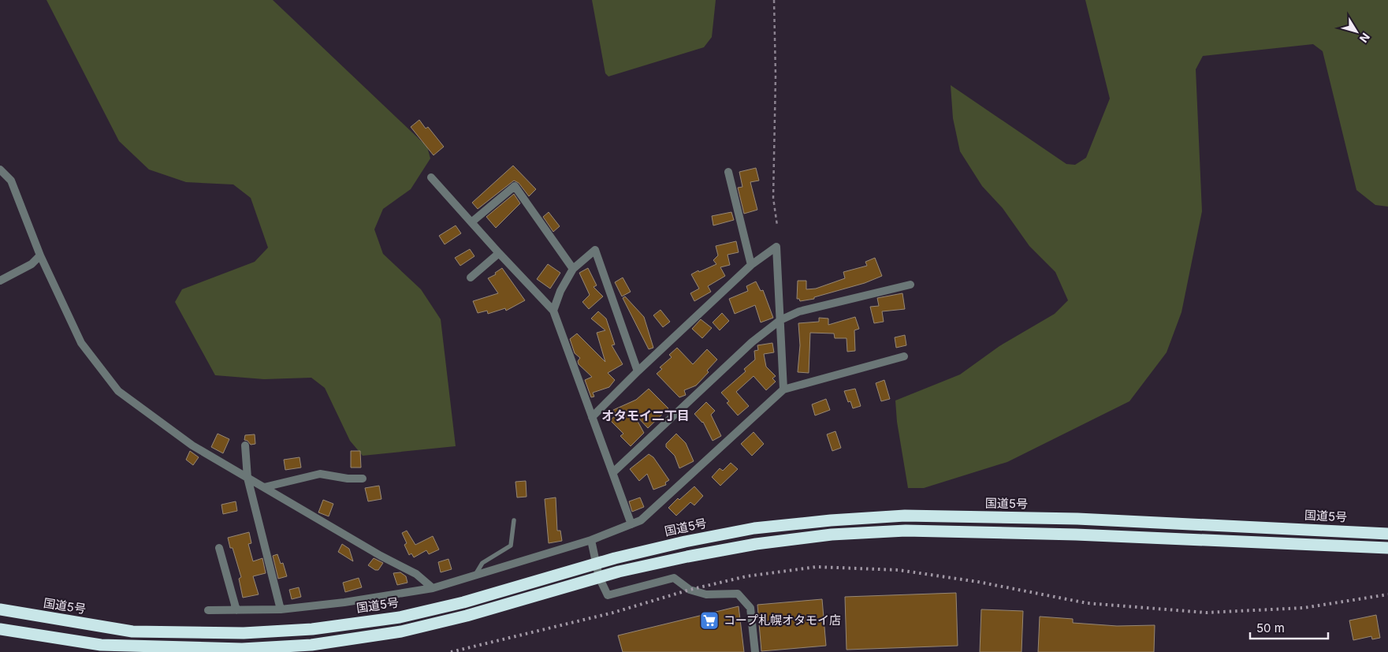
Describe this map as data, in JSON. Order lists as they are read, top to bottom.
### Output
{
  "streets": {
    "highway": ["国道5号"]
  },
  "districts": ["オタモイ二丁目"],
  "places": {
    "supermarket": ["コープ札幌オタモイ店"]
  },
  "scale_bar": "50 m",
  "north": "bottom right"
}
